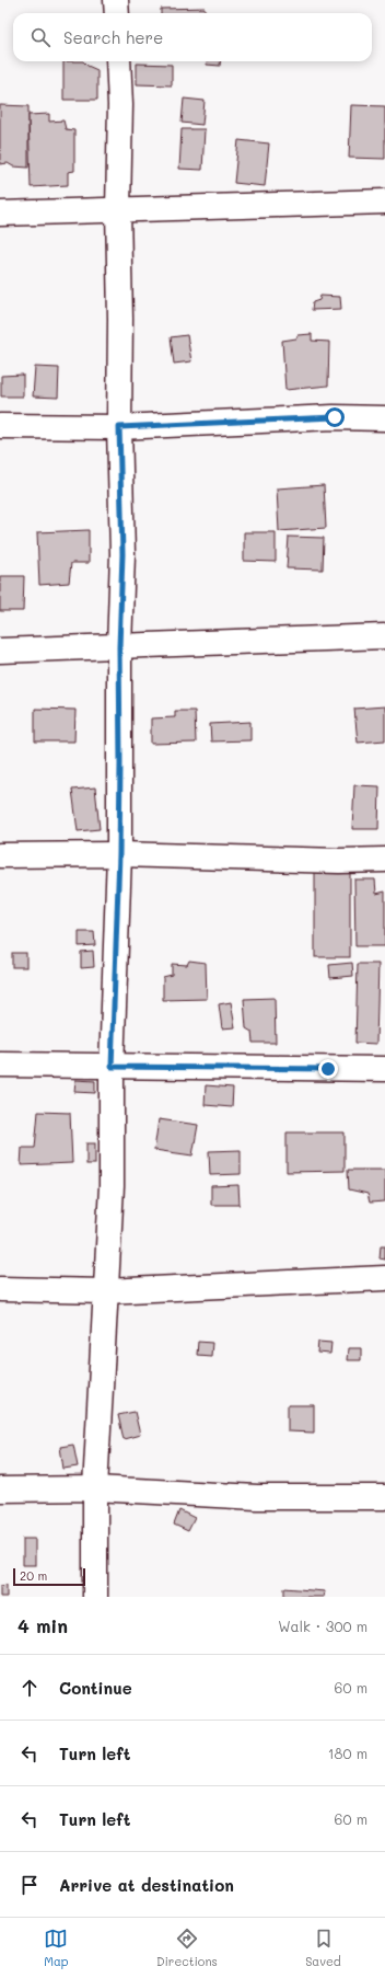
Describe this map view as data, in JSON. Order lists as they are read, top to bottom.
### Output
{
  "scale_bar": "20 m",
  "page": {
    "search": "Search here",
    "scale": "20 m",
    "heading": ["4 min", "Walk · 300 m"],
    "list": [
      ["Continue", "60 m"],
      ["Turn left", "180 m"],
      ["Turn left", "60 m"],
      "Arrive at destination"
    ],
    "nav": ["Map", "Directions", "Saved"]
  }
}
